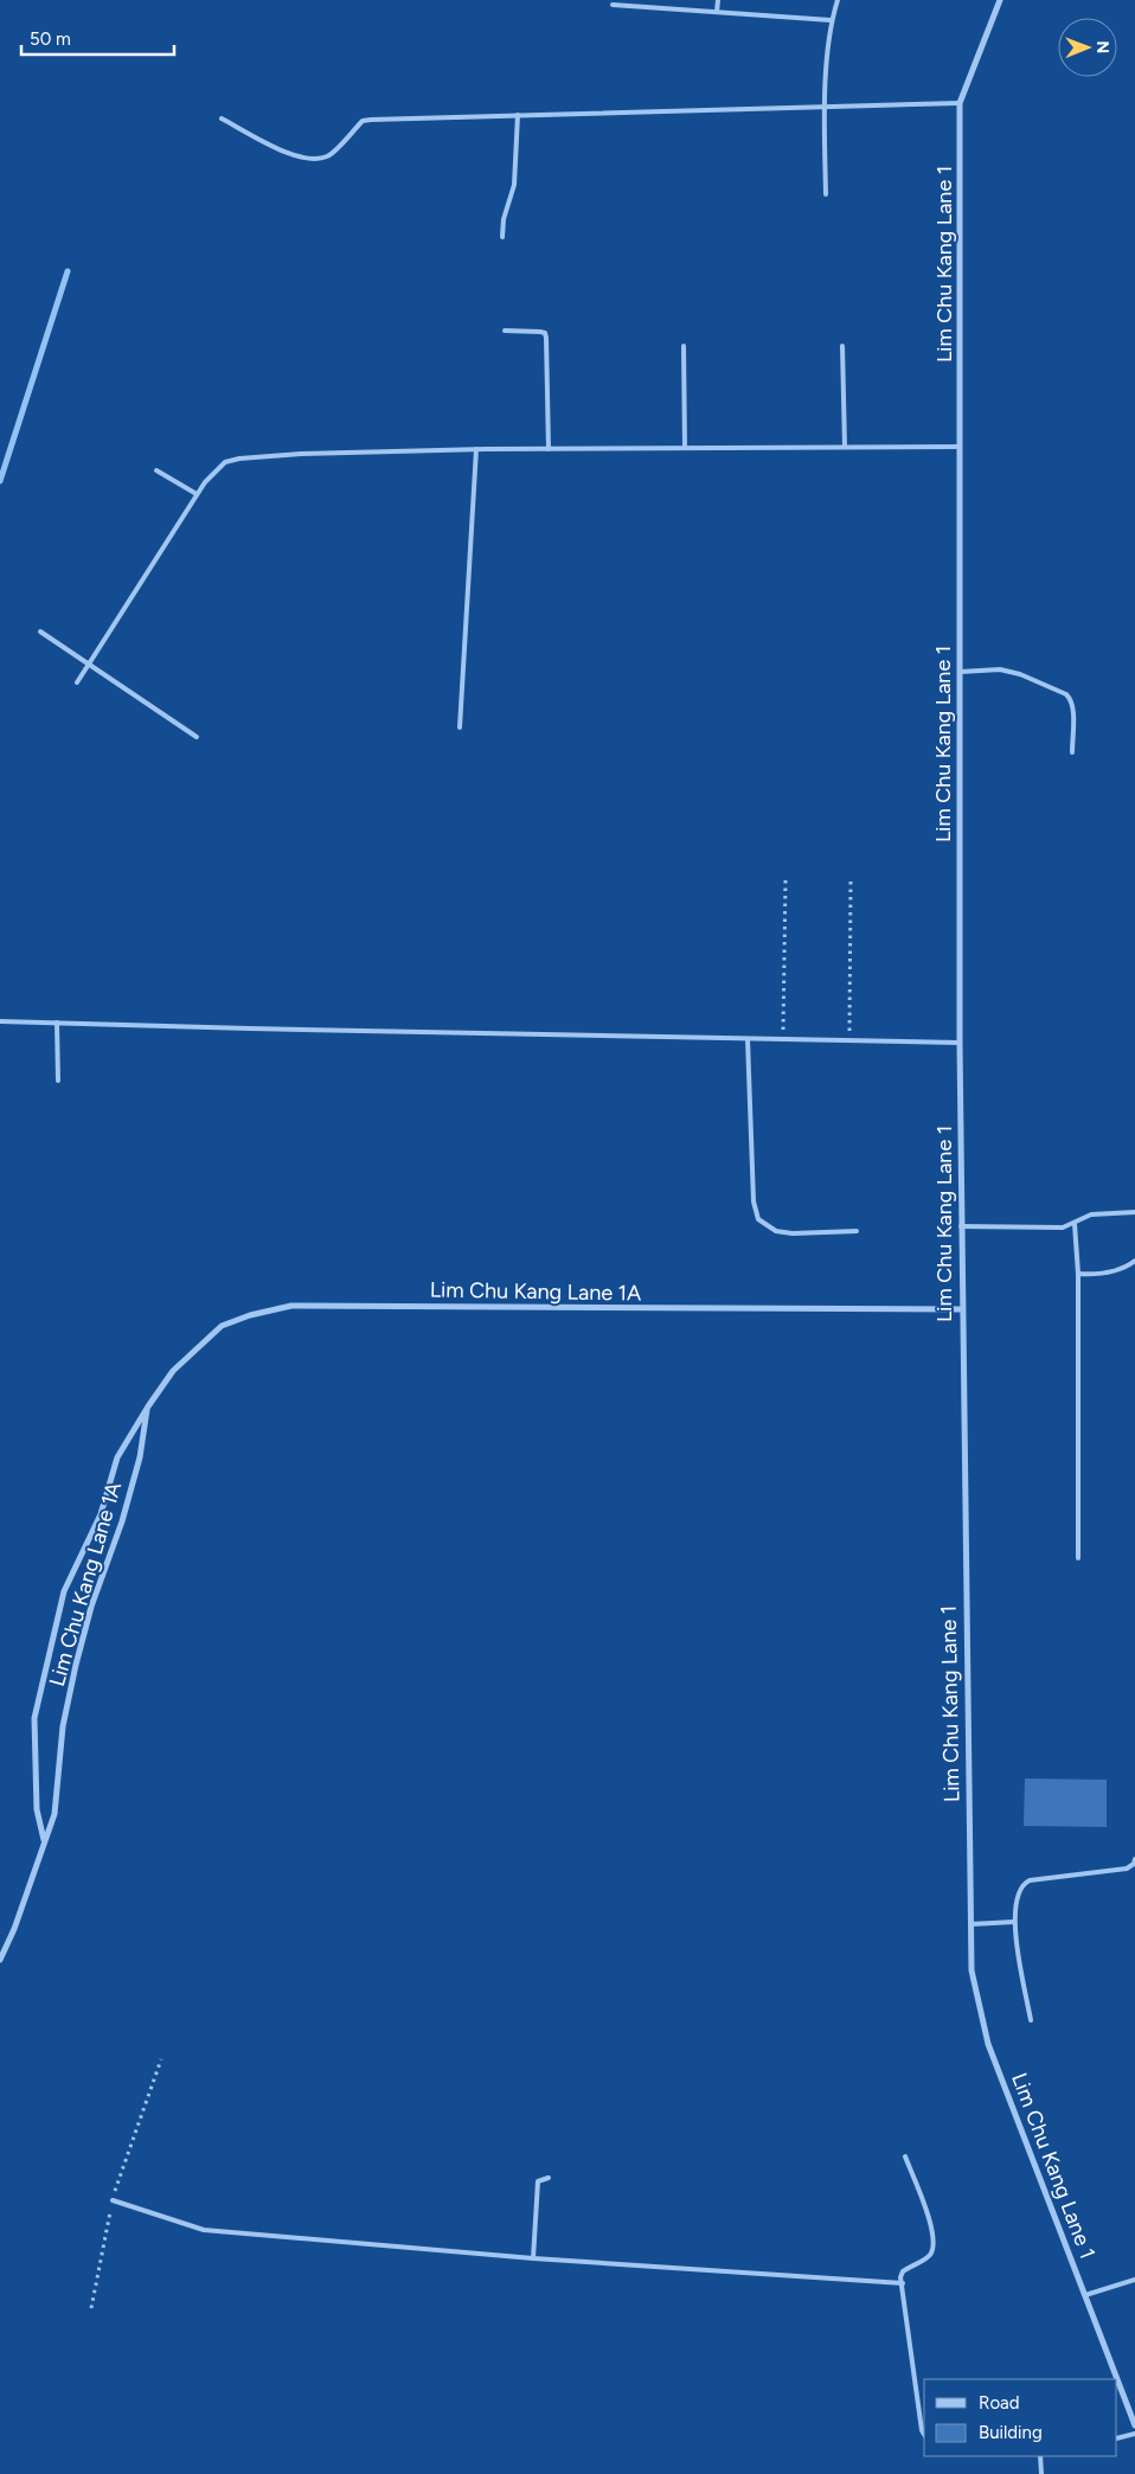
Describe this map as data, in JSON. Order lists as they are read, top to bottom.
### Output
{
  "streets": {
    "street": ["Lim Chu Kang Lane 1", "Lim Chu Kang Lane 1A"]
  },
  "crossings": [
    ["Lim Chu Kang Lane 1", "Lim Chu Kang Lane 1A"]
  ],
  "legend": ["Road", "Building"],
  "scale_bar": "50 m",
  "north": "right"
}
